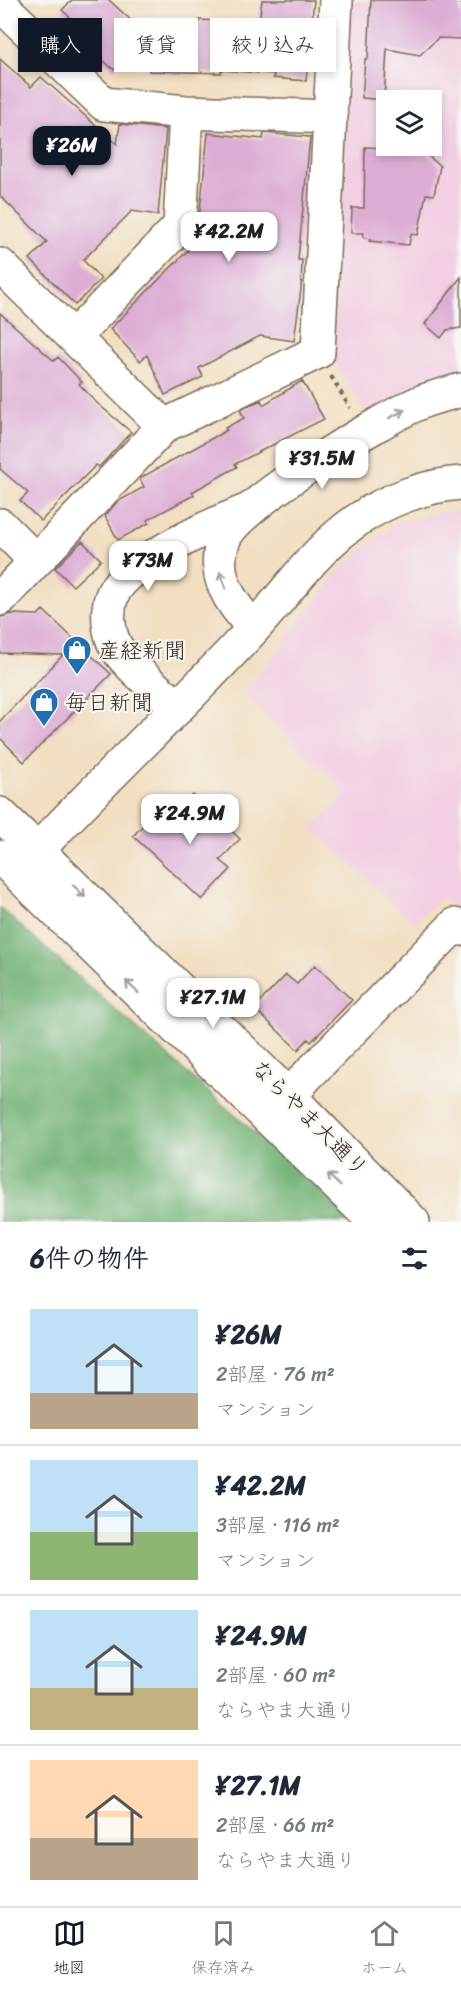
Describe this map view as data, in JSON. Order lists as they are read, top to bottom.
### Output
{
  "streets": {
    "street": ["ならやま大通り"]
  },
  "places": {
    "shop": ["産経新聞", "毎日新聞"]
  },
  "page": {
    "chip": ["購入", "賃貸", "絞り込み"],
    "price": [
      "¥26M",
      "¥42.2M",
      "¥31.5M",
      "¥73M",
      "¥24.9M",
      "¥27.1M"
    ],
    "heading": "6件の物件",
    "list": [
      {
        "name": "¥26M",
        "note": "2部屋 · 76 m² · マンション"
      },
      {
        "name": "¥42.2M",
        "note": "3部屋 · 116 m² · マンション"
      },
      {
        "name": "¥24.9M",
        "note": "2部屋 · 60 m² · ならやま大通り"
      },
      {
        "name": "¥27.1M",
        "note": "2部屋 · 66 m² · ならやま大通り"
      }
    ],
    "tabs": ["地図", "保存済み", "ホーム"]
  }
}
